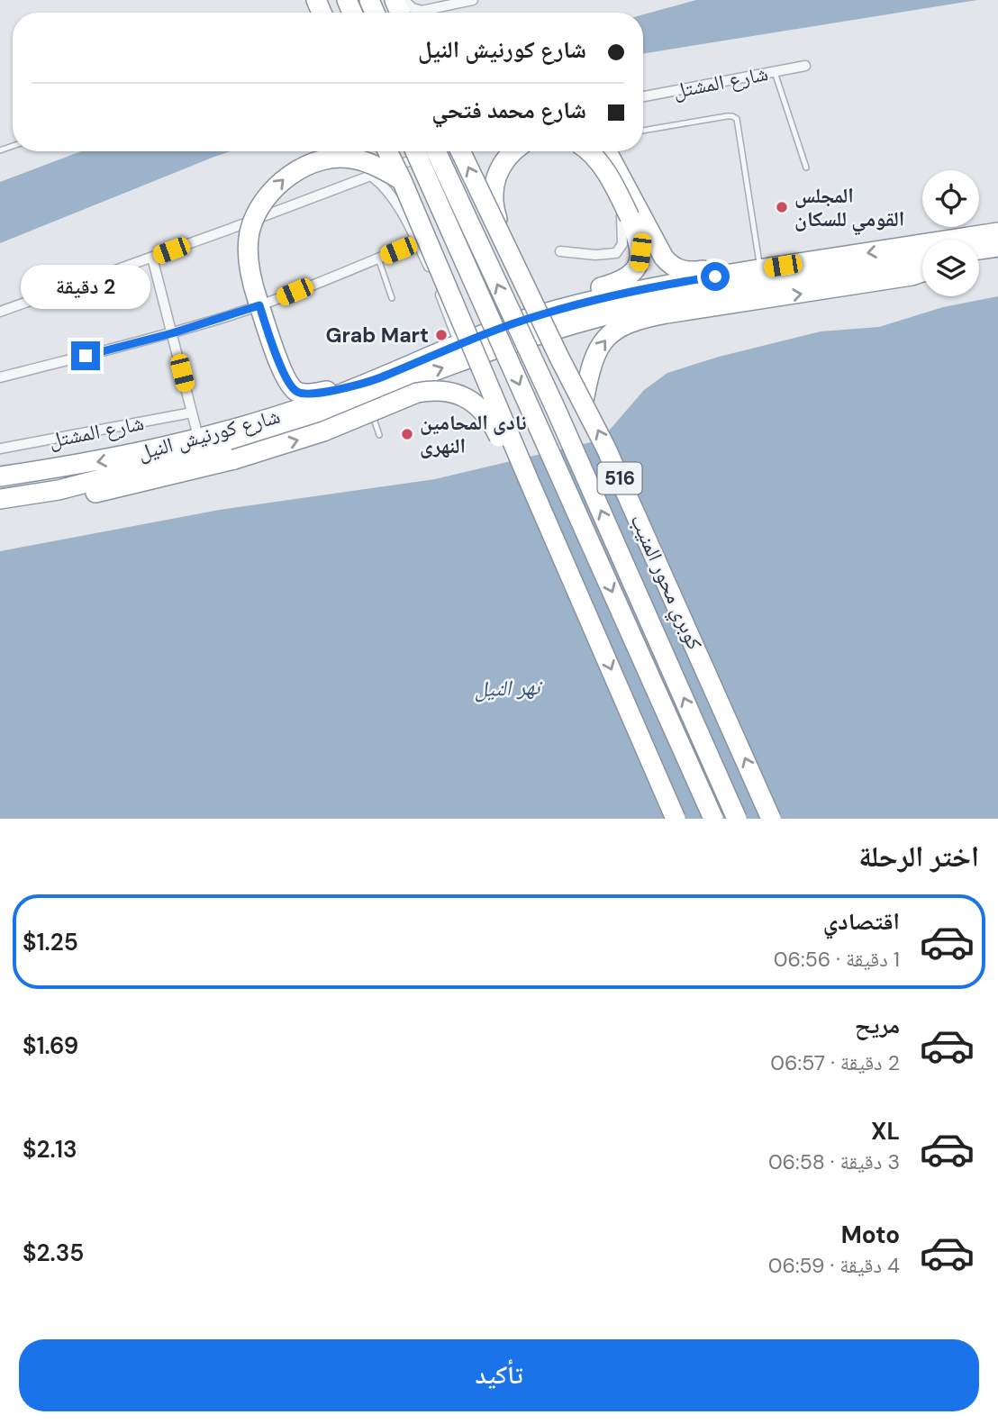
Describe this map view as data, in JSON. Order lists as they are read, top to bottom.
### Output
{
  "streets": {
    "highway": ["شارع كورنيش النيل", "516", "كوبري محور المنيب"],
    "street": ["شارع المشتل"]
  },
  "water": ["نهر النيل"],
  "places": ["المجلس القومي للسكان", "Grab Mart", "نادى المحامين النهرى"],
  "page": {
    "banner": ["شارع كورنيش النيل", "شارع محمد فتحي"],
    "bubble": "2 دقيقة",
    "heading": "اختر الرحلة",
    "list": [
      {
        "name": "اقتصادي",
        "note": "1 دقيقة · 06:56",
        "value": "$1.25"
      },
      {
        "name": "مريح",
        "note": "2 دقيقة · 06:57",
        "value": "$1.69"
      },
      {
        "name": "XL",
        "note": "3 دقيقة · 06:58",
        "value": "$2.13"
      },
      {
        "name": "Moto",
        "note": "4 دقيقة · 06:59",
        "value": "$2.35"
      }
    ],
    "buttons": "تأكيد"
  }
}
